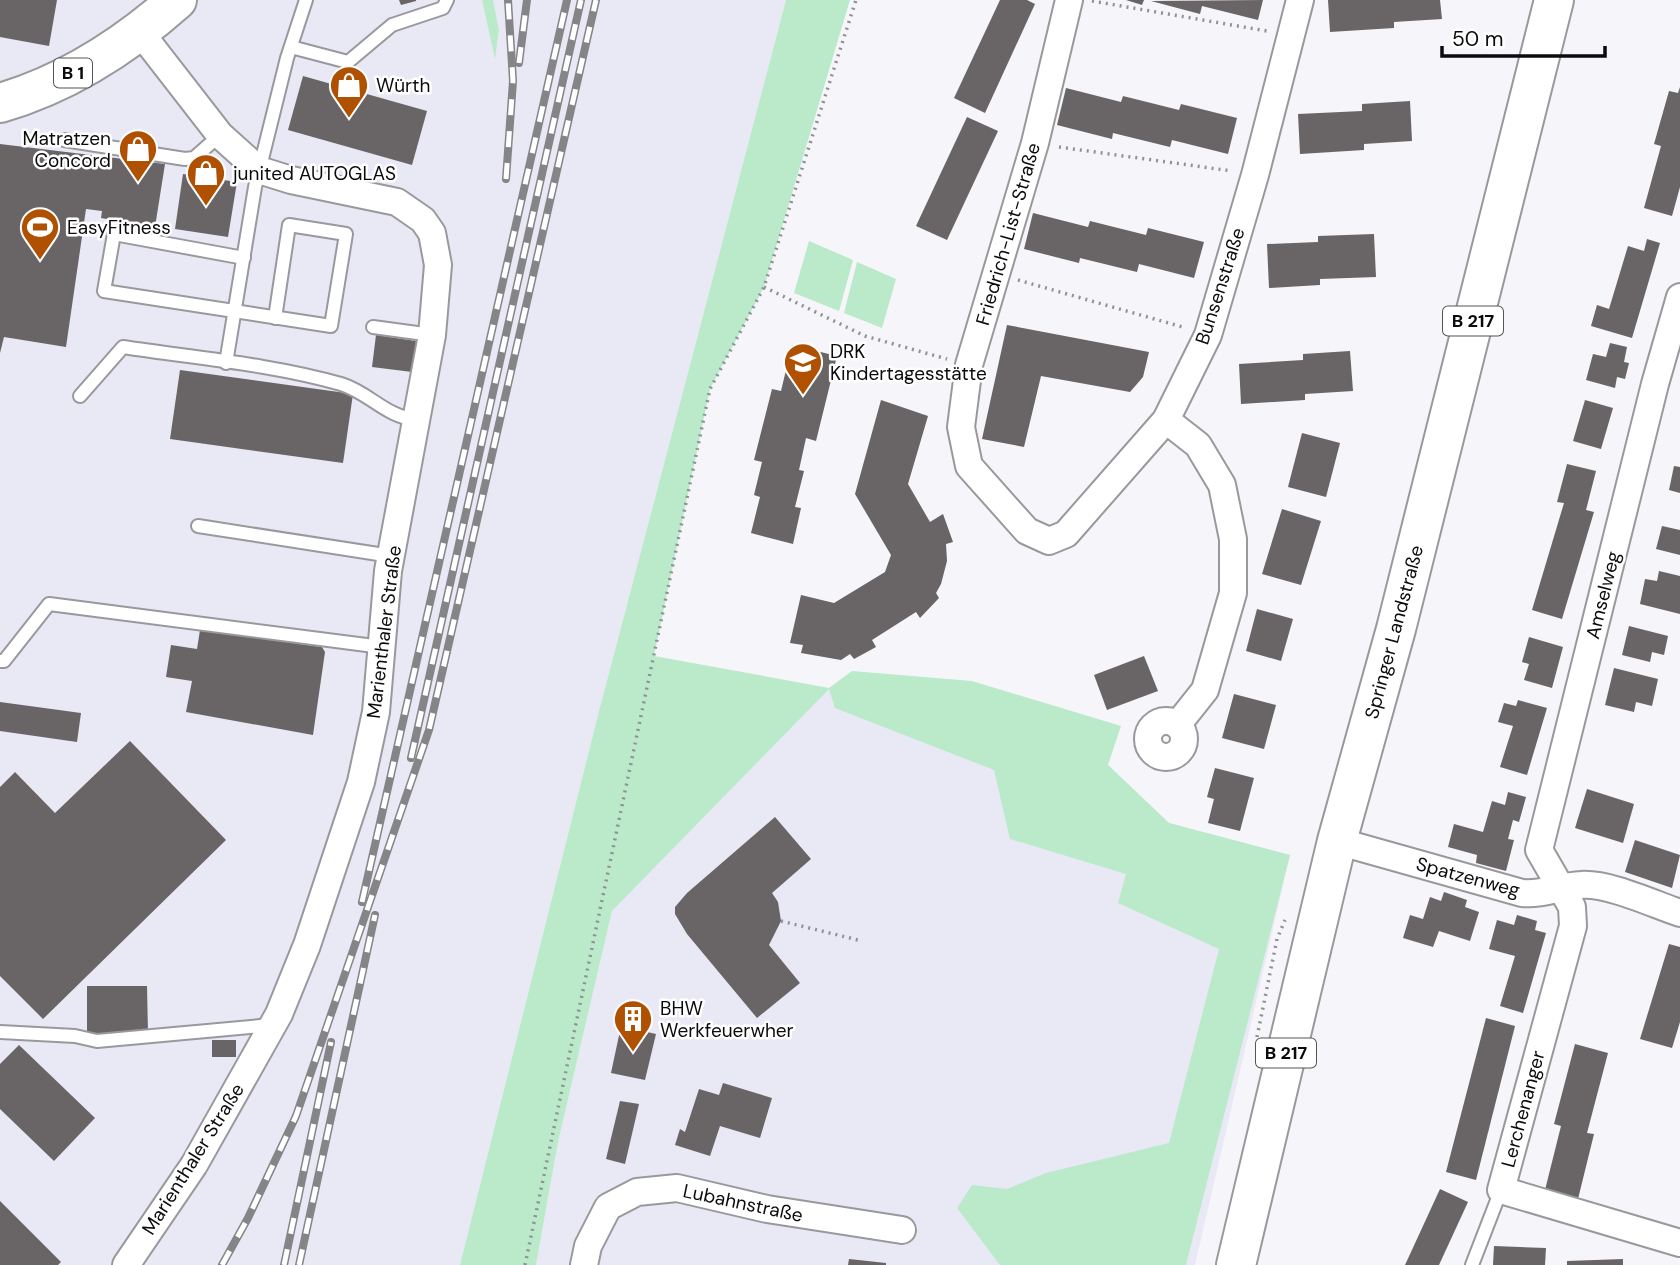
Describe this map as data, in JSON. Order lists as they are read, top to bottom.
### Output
{
  "streets": {
    "main road": ["B 1", "B 217", "Springer Landstraße"],
    "street": [
      "Friedrich-List-Straße",
      "Bunsenstraße",
      "Amselweg",
      "Marienthaler Straße",
      "Spatzenweg",
      "Lerchenanger",
      "Lubahnstraße"
    ]
  },
  "crossings": [
    ["B 1", "Marienthaler Straße"],
    ["Friedrich-List-Straße", "Bunsenstraße"],
    ["Amselweg", "Spatzenweg"],
    ["Amselweg", "Lerchenanger"],
    ["Springer Landstraße", "Spatzenweg"],
    ["Spatzenweg", "Lerchenanger"]
  ],
  "places": {
    "shop": ["Würth", "Matratzen Concord", "junited AUTOGLAS"],
    "sports": ["EasyFitness"],
    "school or university": ["DRK Kindertagesstätte"],
    "building": ["BHW Werkfeuerwher"]
  },
  "scale_bar": "50 m"
}
